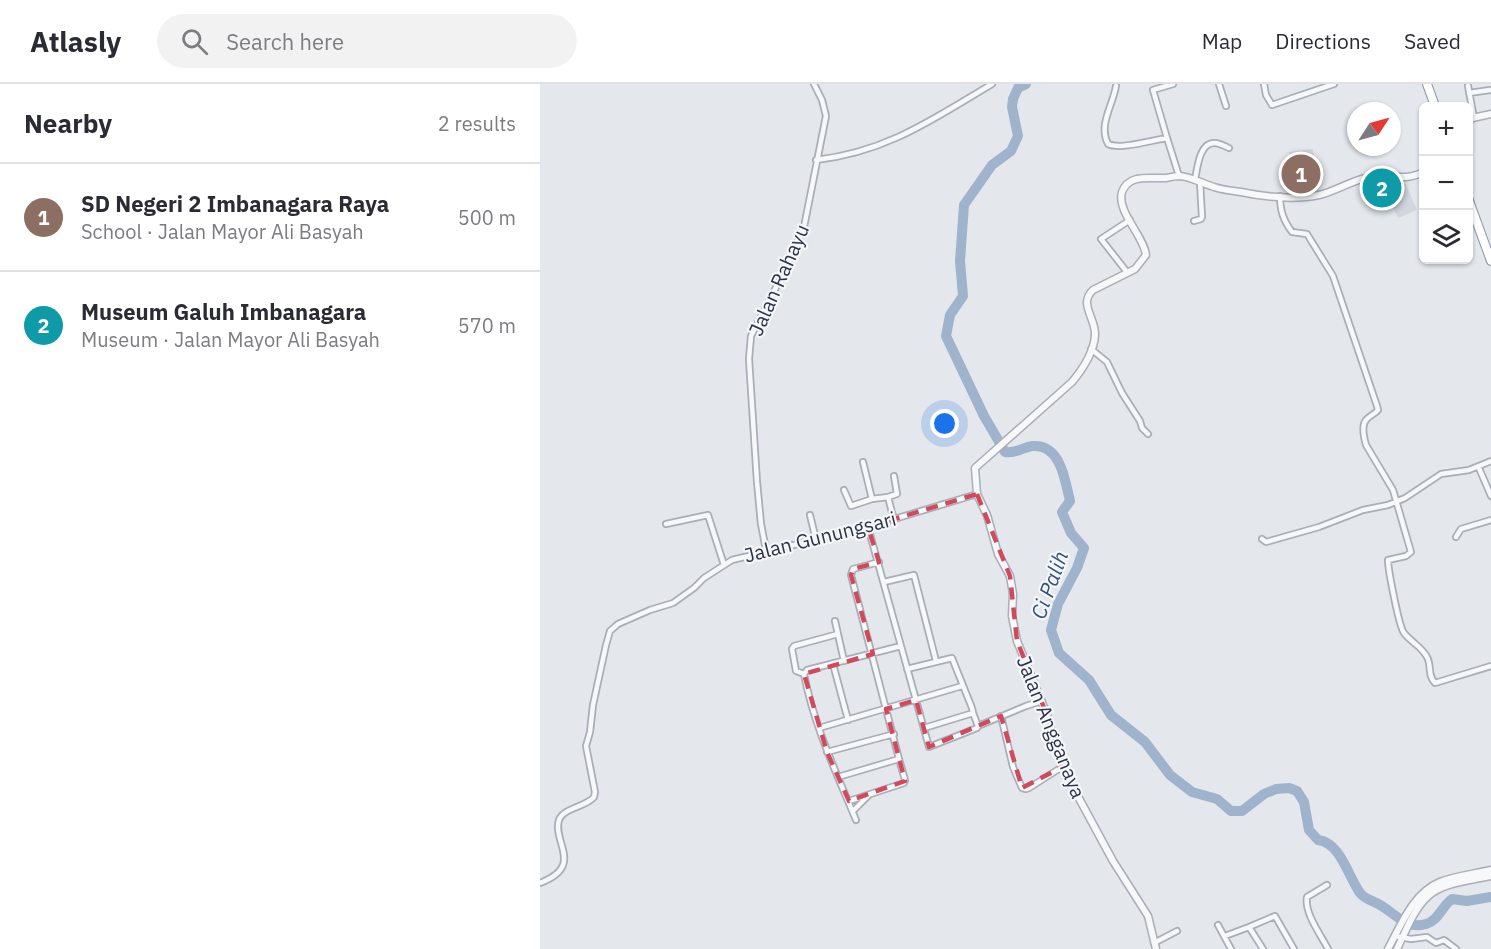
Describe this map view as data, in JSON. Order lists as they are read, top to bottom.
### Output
{
  "streets": {
    "street": ["Jalan Rahayu", "Jalan Gunungsari", "Jalan Angganaya"]
  },
  "crossings": [
    ["Jalan Rahayu", "Jalan Gunungsari"],
    ["Jalan Gunungsari", "Jalan Angganaya"]
  ],
  "water": ["Ci Palih"],
  "north": "top right",
  "page": {
    "header": "Atlasly",
    "search": "Search here",
    "nav": ["Map", "Directions", "Saved"],
    "heading": ["Nearby", "2 results"],
    "map_buttons": ["+", "−"],
    "pins": ["1", "2"],
    "list": [
      {
        "mark": "1",
        "name": "SD Negeri 2 Imbanagara Raya",
        "note": "School · Jalan Mayor Ali Basyah",
        "value": "500 m"
      },
      {
        "mark": "2",
        "name": "Museum Galuh Imbanagara",
        "note": "Museum · Jalan Mayor Ali Basyah",
        "value": "570 m"
      }
    ]
  }
}
